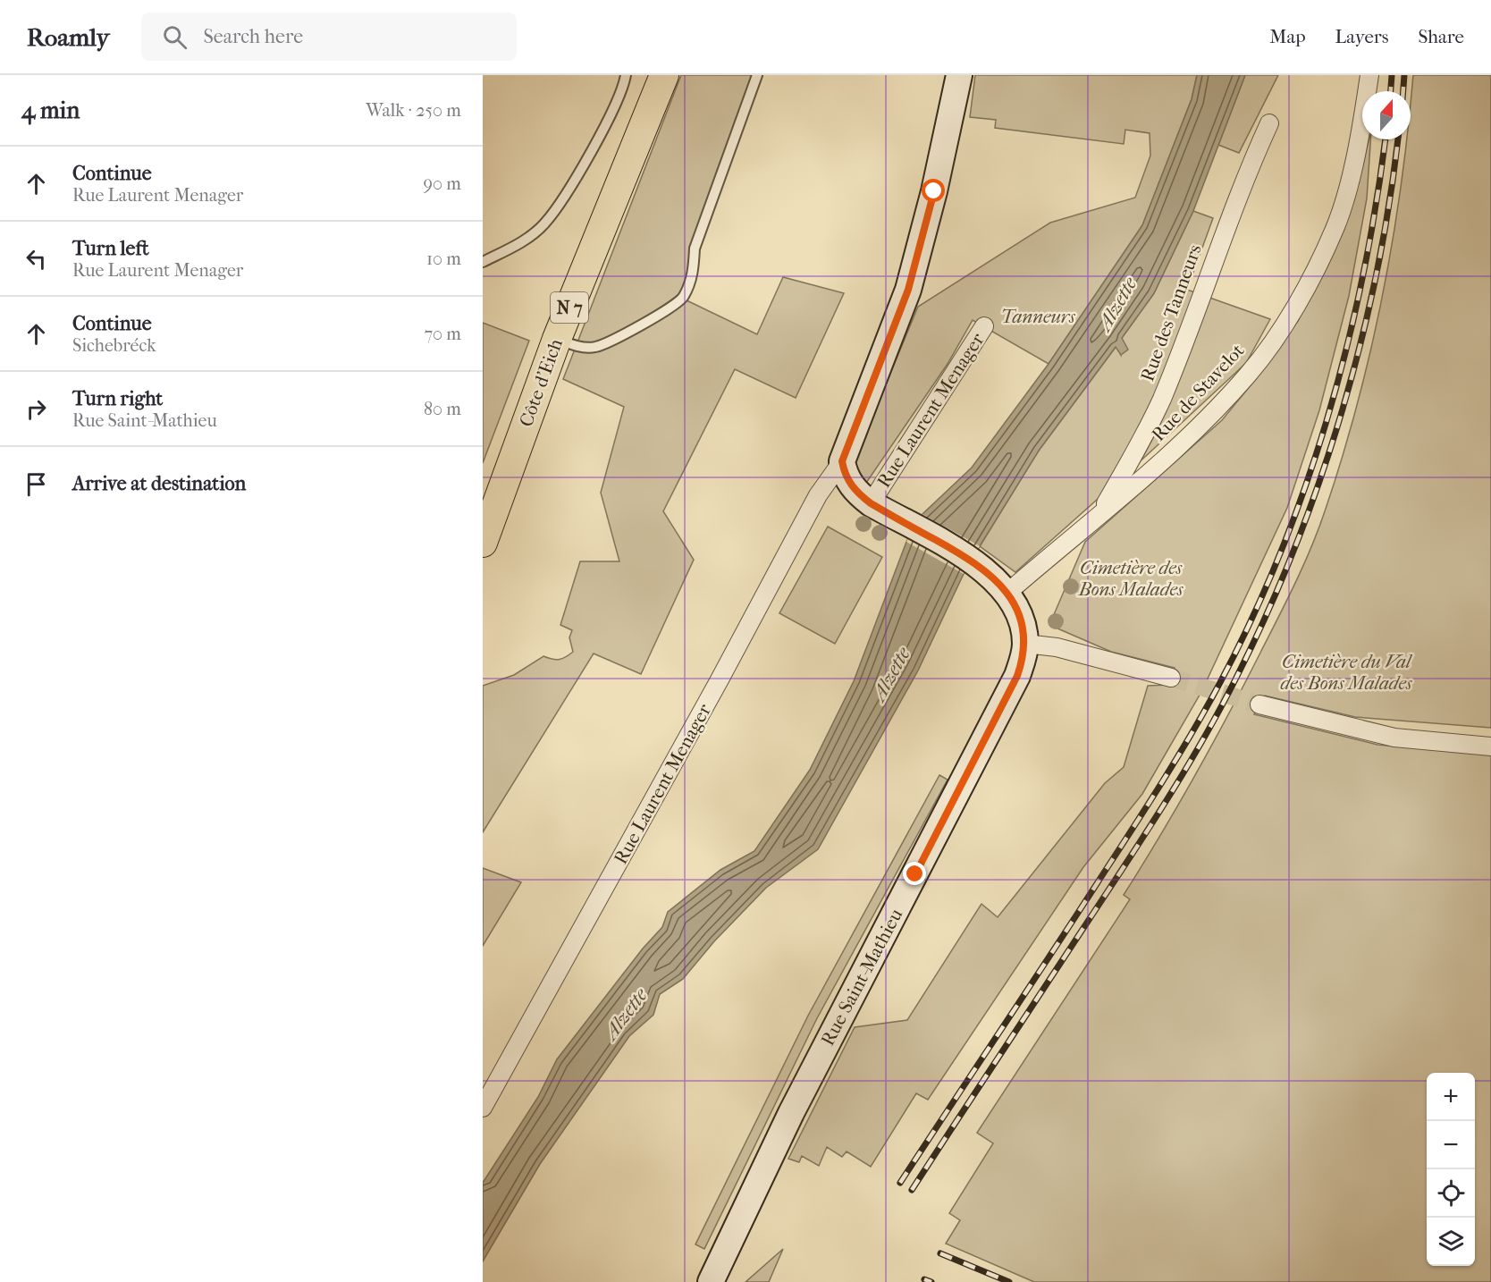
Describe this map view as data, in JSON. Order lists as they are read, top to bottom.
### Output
{
  "streets": {
    "main road": [
      "N 7",
      "Côte d'Eich",
      "Rue Laurent Menager",
      "Rue Saint-Mathieu"
    ],
    "street": ["Rue des Tanneurs", "Rue de Stavelot"]
  },
  "crossings": [
    ["Rue des Tanneurs", "Rue de Stavelot"]
  ],
  "water": ["Alzette"],
  "parks": ["Tanneurs", "Cimetière des Bons Malades", "Cimetière du Val des Bons Malades"],
  "north": "top",
  "page": {
    "header": "Roamly",
    "search": "Search here",
    "nav": ["Map", "Layers", "Share"],
    "heading": ["4 min", "Walk · 250 m"],
    "list": [
      ["Continue", "Rue Laurent Menager", "90 m"],
      ["Turn left", "Rue Laurent Menager", "10 m"],
      ["Continue", "Sichebréck", "70 m"],
      ["Turn right", "Rue Saint-Mathieu", "80 m"],
      "Arrive at destination"
    ],
    "map_buttons": ["+", "−"]
  }
}
